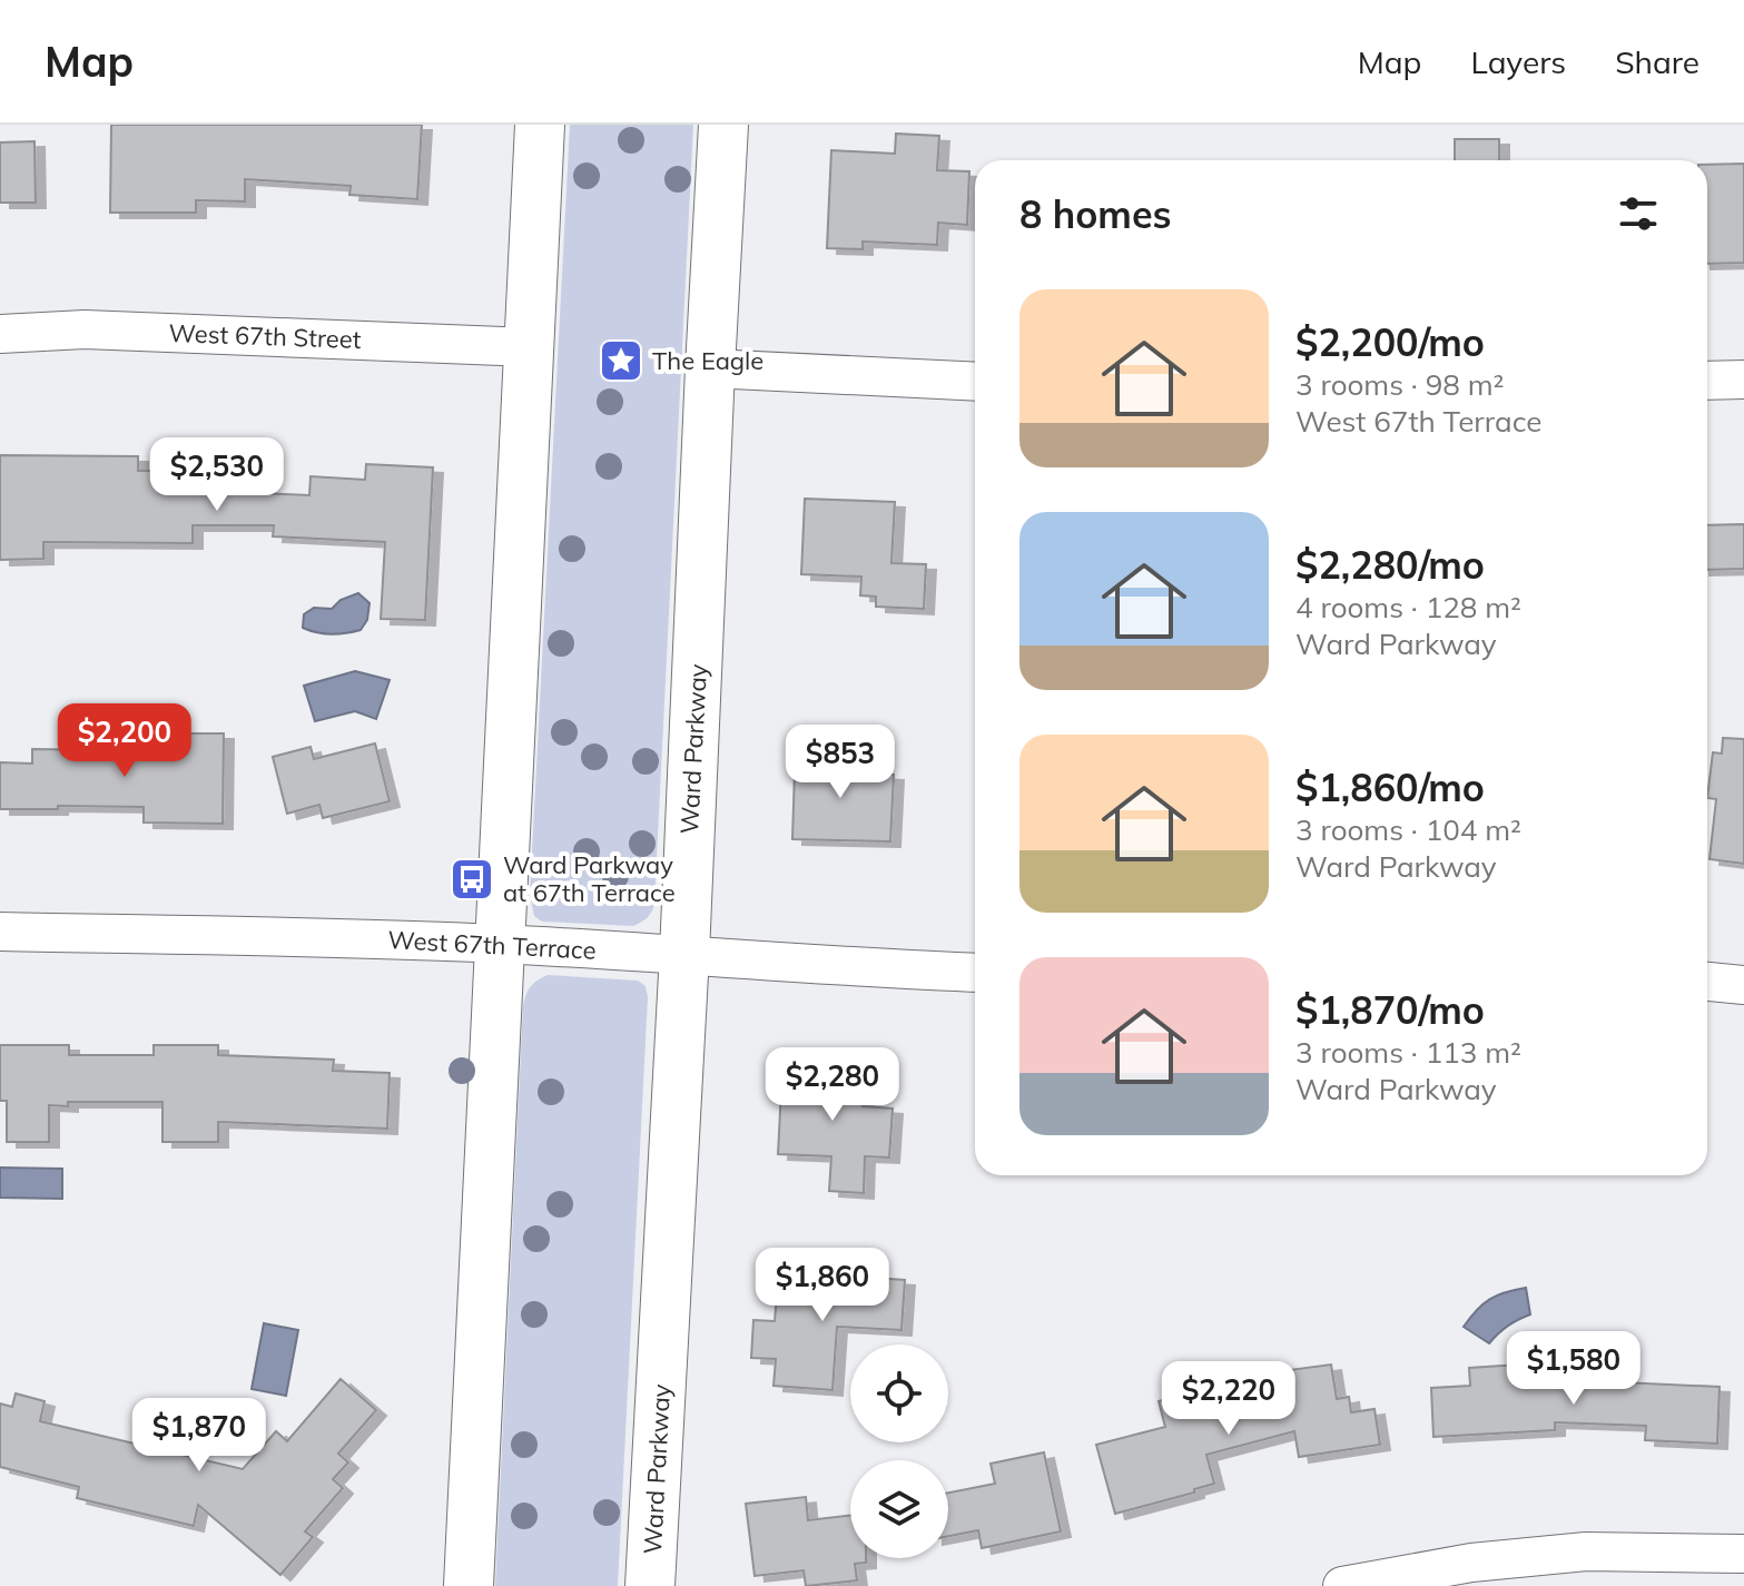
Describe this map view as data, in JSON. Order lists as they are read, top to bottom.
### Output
{
  "streets": {
    "main road": ["Ward Parkway"],
    "street": ["West 67th Street", "West 67th Terrace"]
  },
  "crossings": [
    ["Ward Parkway", "West 67th Terrace"]
  ],
  "places": {
    "place": ["The Eagle"],
    "bus stop": ["Ward Parkway at 67th Terrace"]
  },
  "page": {
    "header": "Map",
    "nav": ["Map", "Layers", "Share"],
    "heading": "8 homes",
    "list": [
      {
        "name": "$2,200/mo",
        "note": "3 rooms · 98 m² · West 67th Terrace"
      },
      {
        "name": "$2,280/mo",
        "note": "4 rooms · 128 m² · Ward Parkway"
      },
      {
        "name": "$1,860/mo",
        "note": "3 rooms · 104 m² · Ward Parkway"
      },
      {
        "name": "$1,870/mo",
        "note": "3 rooms · 113 m² · Ward Parkway"
      }
    ],
    "price": [
      "$2,530",
      "$2,200",
      "$853",
      "$2,280",
      "$1,860",
      "$1,580",
      "$2,220",
      "$1,870"
    ]
  }
}
